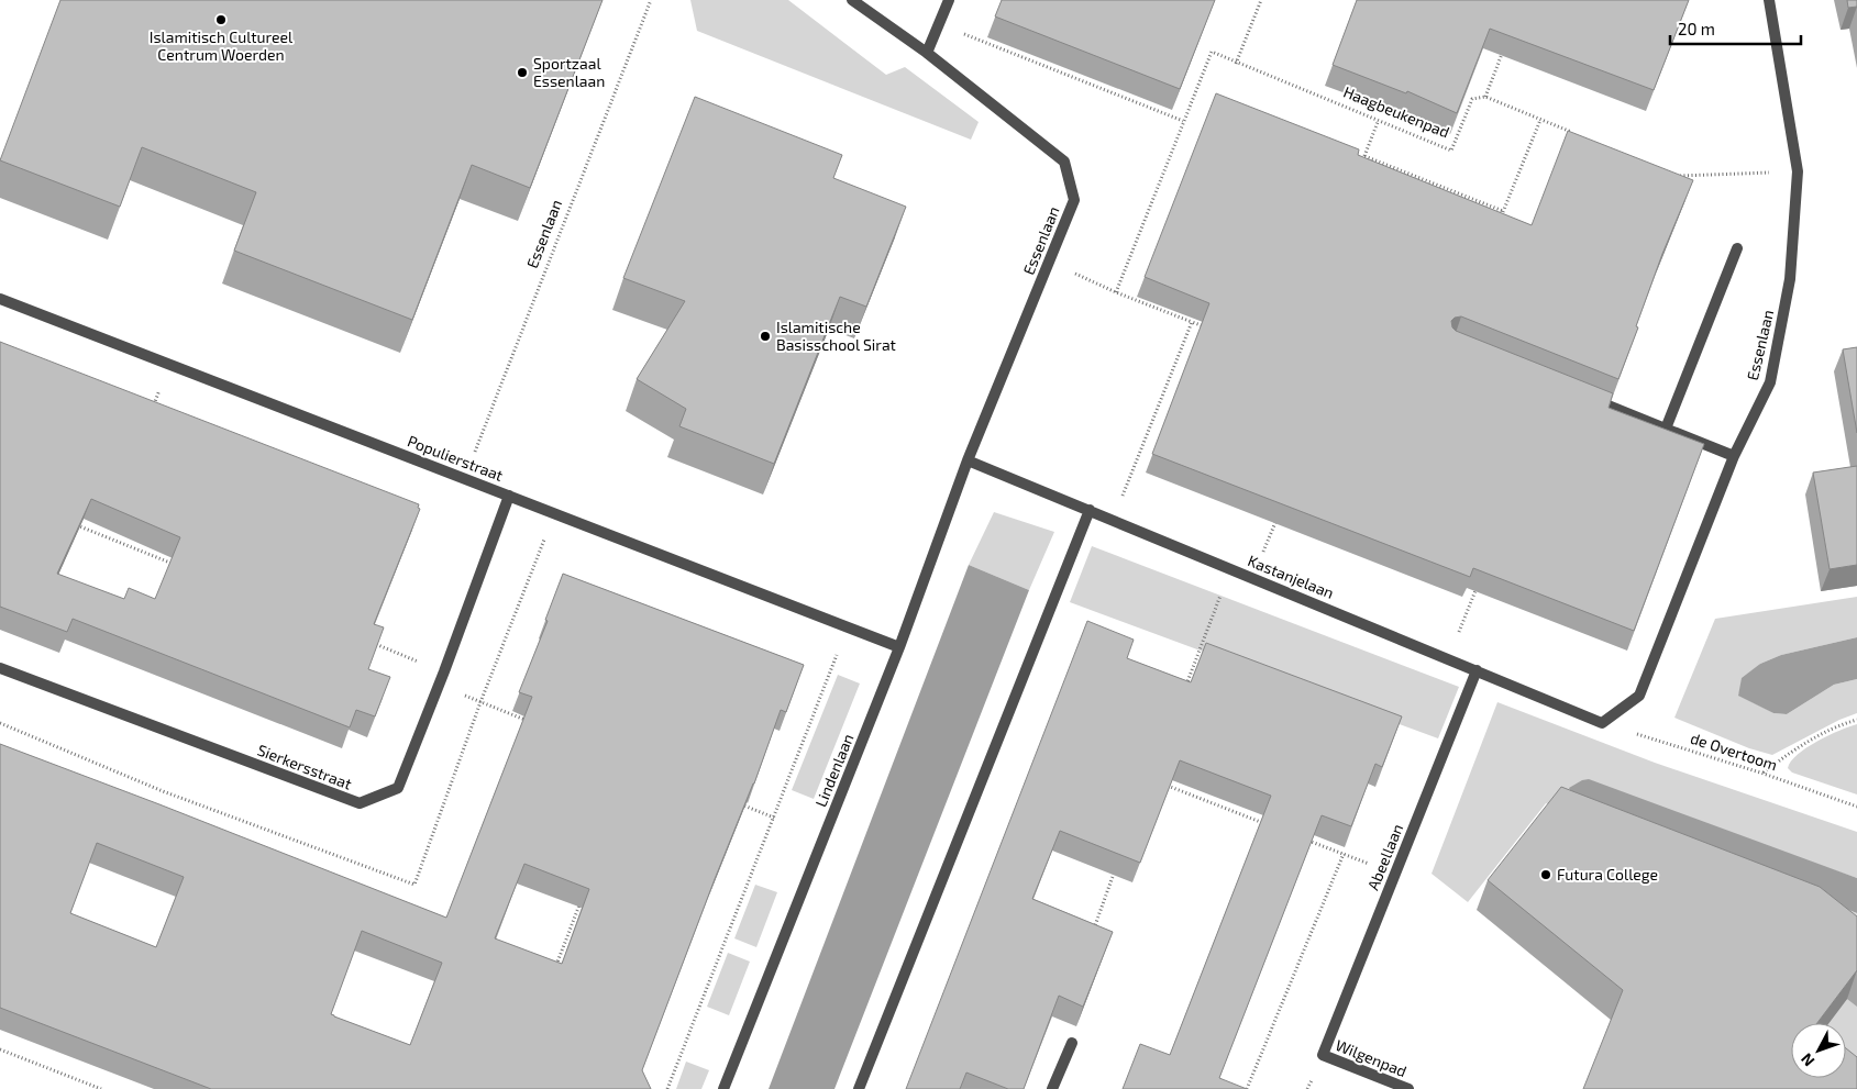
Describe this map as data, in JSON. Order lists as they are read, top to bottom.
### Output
{
  "streets": {
    "street": [
      "Essenlaan",
      "Populierstraat",
      "Kastanjelaan",
      "Sierkersstraat",
      "Lindenlaan",
      "Abeellaan",
      "Wilgenpad"
    ],
    "path": ["Haagbeukenpad", "de Overtoom"]
  },
  "crossings": [
    ["Essenlaan", "Populierstraat"],
    ["Essenlaan", "Kastanjelaan"],
    ["Essenlaan", "de Overtoom"],
    ["Essenlaan", "Lindenlaan"],
    ["Populierstraat", "Sierkersstraat"],
    ["Populierstraat", "Lindenlaan"],
    ["Kastanjelaan", "de Overtoom"],
    ["Kastanjelaan", "Lindenlaan"],
    ["Kastanjelaan", "Abeellaan"],
    ["Abeellaan", "Wilgenpad"]
  ],
  "places": [
    "Islamitisch Cultureel Centrum Woerden",
    "Sportzaal Essenlaan",
    "Islamitische Basisschool Sirat",
    "Futura College"
  ],
  "scale_bar": "20 m",
  "north": "bottom left"
}
